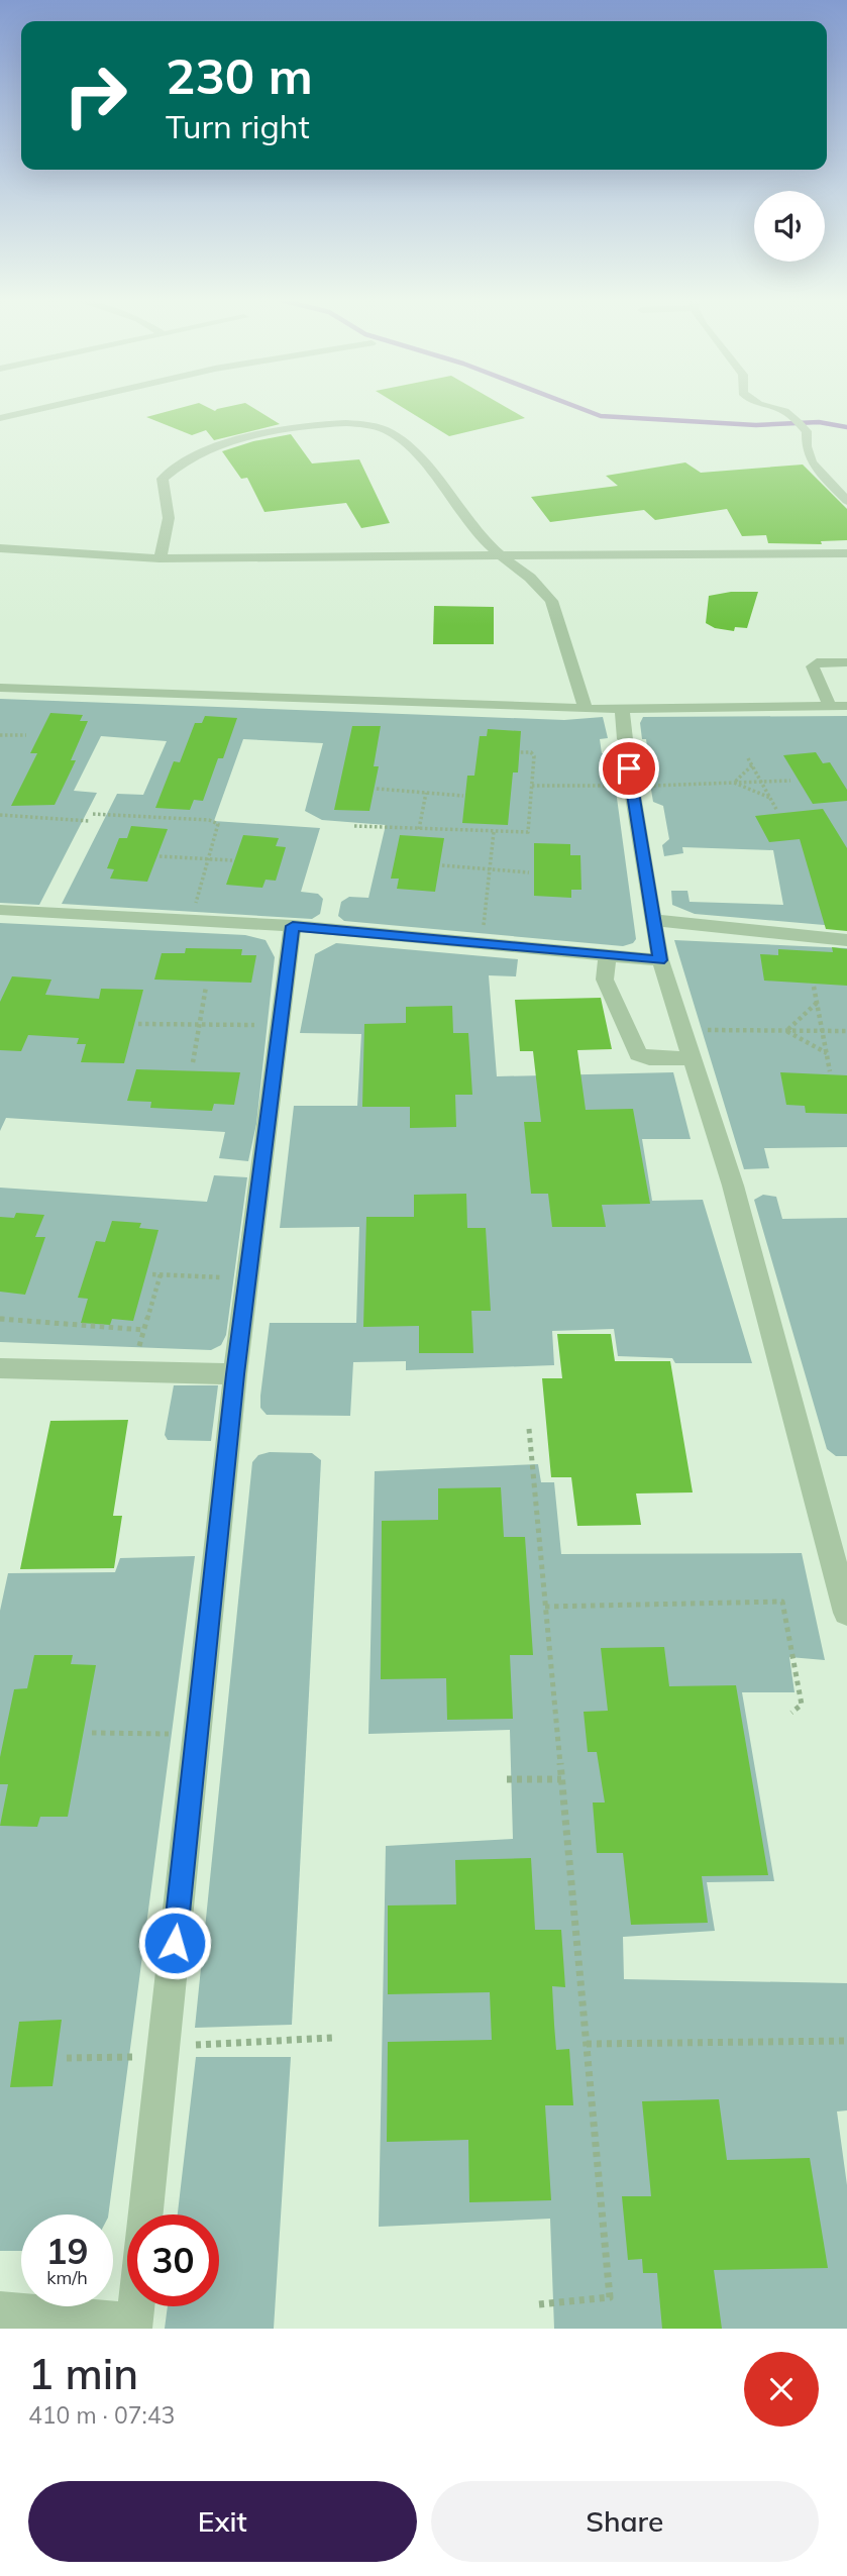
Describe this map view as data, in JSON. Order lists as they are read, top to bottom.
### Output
{
  "page": {
    "turn": ["230 m", "Turn right"],
    "speed": "19 km/h",
    "limit": "30",
    "heading": ["1 min", "410 m · 07:43"],
    "buttons": ["Exit", "Share"]
  }
}
